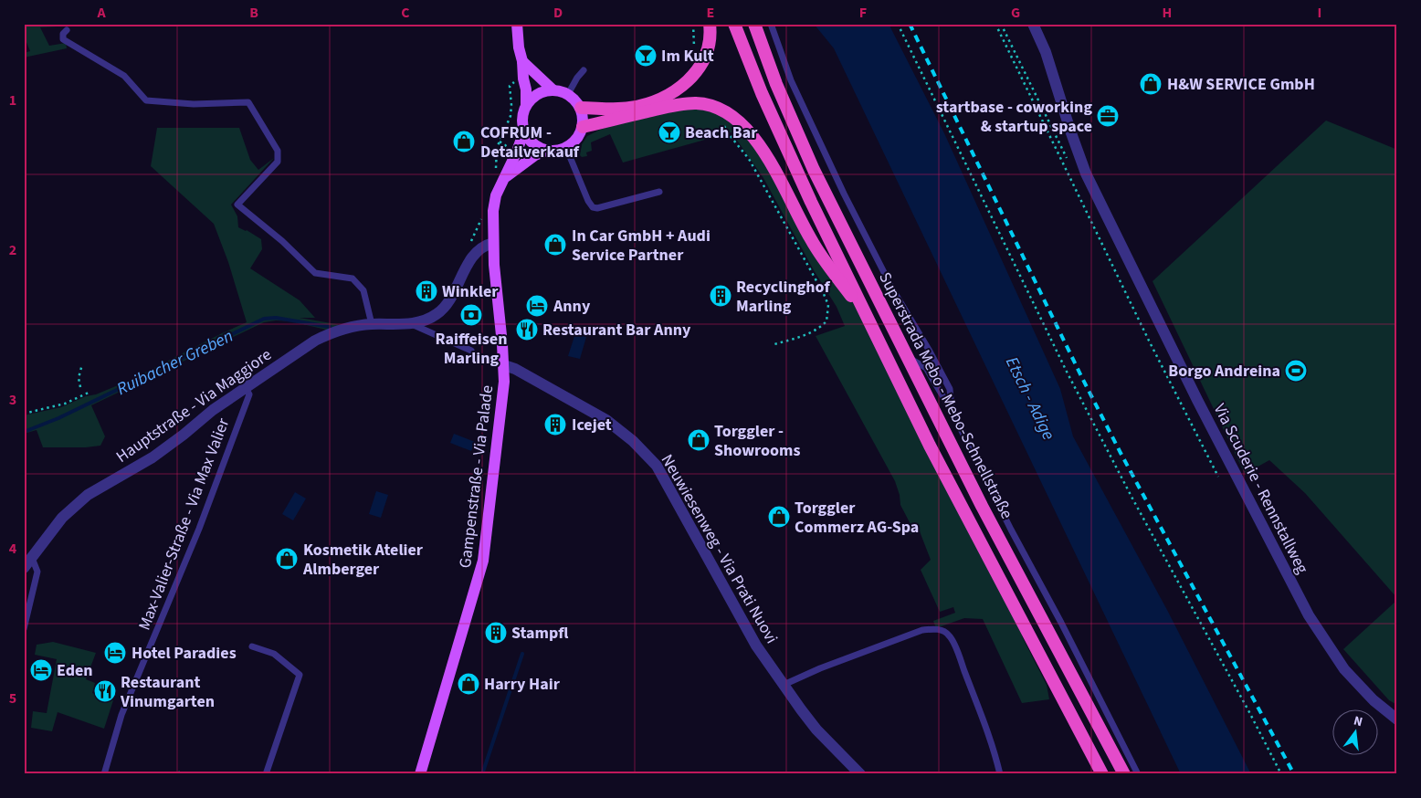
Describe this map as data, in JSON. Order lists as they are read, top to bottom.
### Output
{
  "streets": {
    "highway": ["Superstrada Mebo - Mebo-Schnellstraße"],
    "main road": ["Gampenstraße - Via Palade"],
    "street": ["Hauptstraße - Via Maggiore", "Via Scuderie - Rennstallweg", "Neuwiesenweg - Via Prati Nuovi"],
    "lane": ["Max-Valier-Straße - Via Max Valier"]
  },
  "crossings": [
    ["Hauptstraße - Via Maggiore", "Gampenstraße - Via Palade"],
    ["Hauptstraße - Via Maggiore", "Max-Valier-Straße - Via Max Valier"],
    ["Gampenstraße - Via Palade", "Neuwiesenweg - Via Prati Nuovi"]
  ],
  "water": ["Ruibacher Greben", "Etsch - Adige"],
  "places": {
    "bar": ["Im Kult", "Beach Bar"],
    "shop": [
      "H&W SERVICE GmbH",
      "COFRUM - Detailverkauf",
      "In Car GmbH + Audi Service Partner",
      "Torggler - Showrooms",
      "Torggler Commerz AG-Spa",
      "Kosmetik Atelier Almberger",
      "Harry Hair"
    ],
    "office": ["startbase - coworking & startup space"],
    "building": [
      "Winkler",
      "Recyclinghof Marling",
      "Icejet",
      "Stampfl"
    ],
    "hotel": ["Anny", "Hotel Paradies", "Eden"],
    "bank": ["Raiffeisen Marling"],
    "restaurant": ["Restaurant Bar Anny", "Restaurant Vinumgarten"],
    "sports": ["Borgo Andreina"]
  },
  "north": "top",
  "grid": {
    "columns": [
      "A",
      "B",
      "C",
      "D",
      "E",
      "F",
      "G",
      "H",
      "I"
    ],
    "rows": [
      "1",
      "2",
      "3",
      "4",
      "5"
    ]
  }
}
